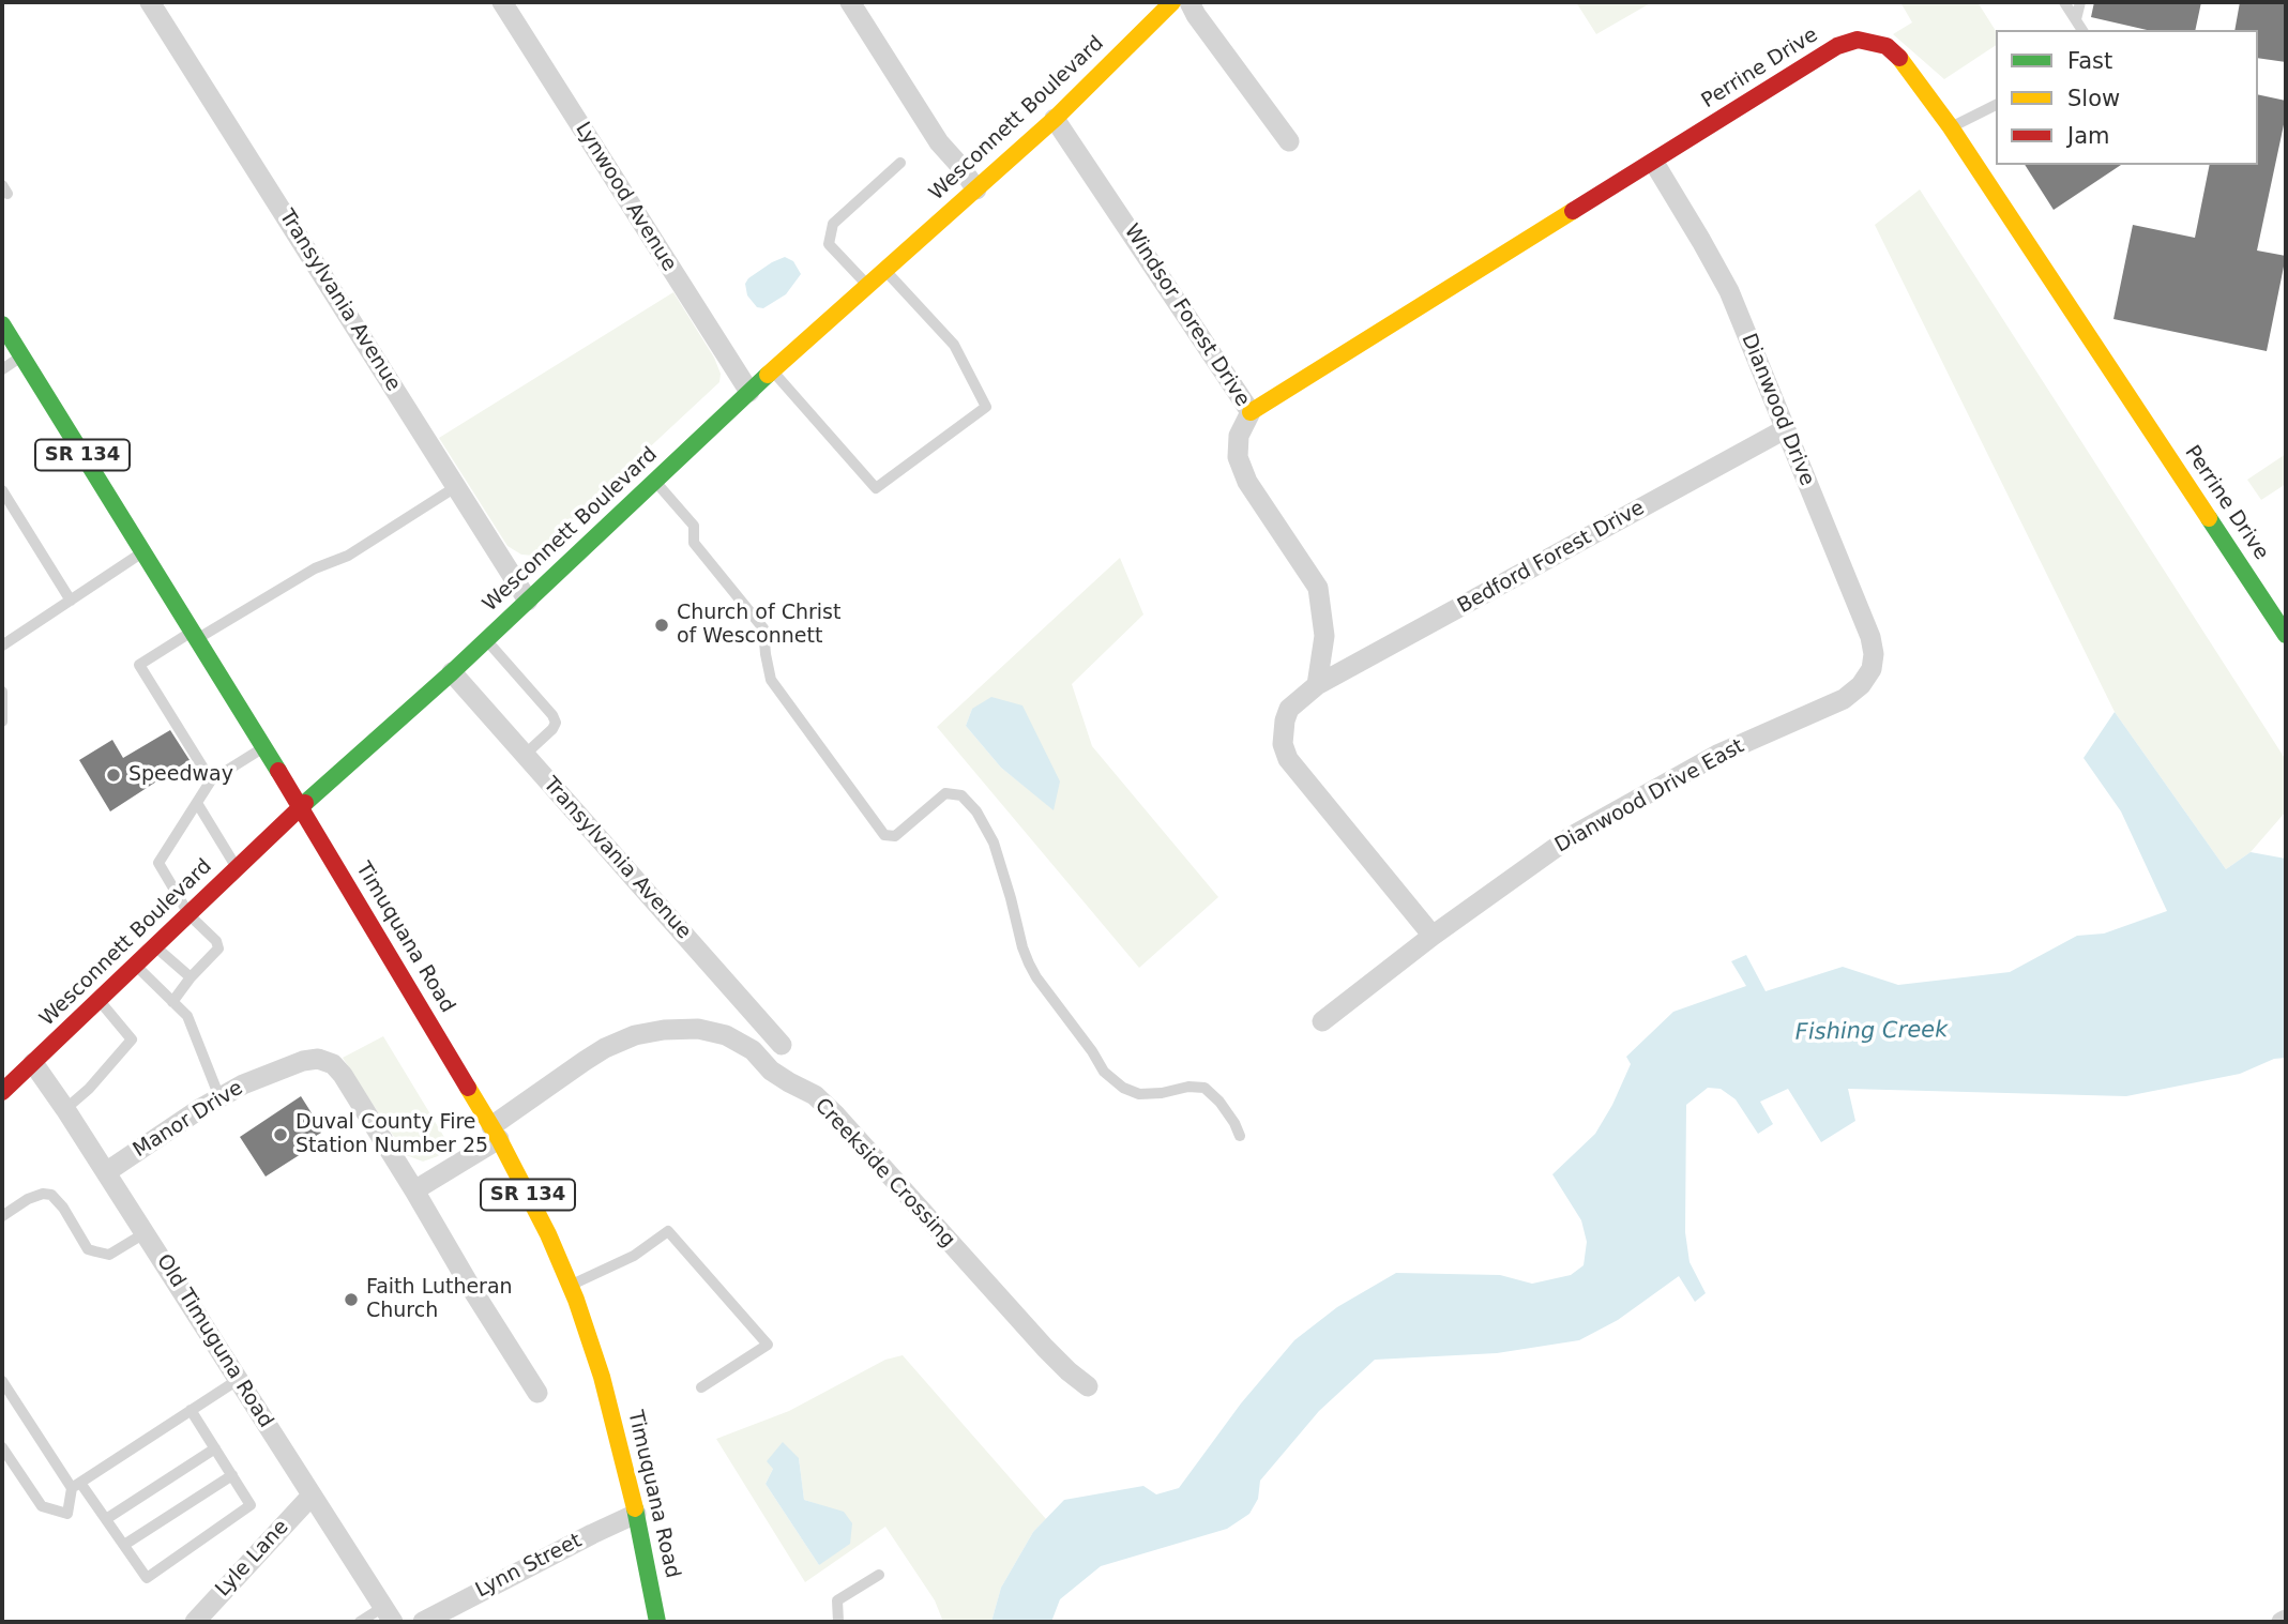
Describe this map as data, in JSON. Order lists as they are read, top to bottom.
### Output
{
  "streets": {
    "street": [
      "Perrine Drive",
      "Wesconnett Boulevard",
      "Lynwood Avenue",
      "Transylvania Avenue",
      "Windsor Forest Drive",
      "Dianwood Drive",
      "SR 134",
      "Bedford Forest Drive",
      "Dianwood Drive East",
      "Timuquana Road",
      "Manor Drive",
      "Creekside Crossing",
      "Old Timuguna Road",
      "Lyle Lane",
      "Lynn Street"
    ]
  },
  "crossings": [
    ["Perrine Drive", "Windsor Forest Drive"],
    ["Perrine Drive", "Dianwood Drive"],
    ["Wesconnett Boulevard", "Lynwood Avenue"],
    ["Wesconnett Boulevard", "Transylvania Avenue"],
    ["Wesconnett Boulevard", "Windsor Forest Drive"],
    ["Wesconnett Boulevard", "Timuquana Road"],
    ["Wesconnett Boulevard", "Old Timuguna Road"],
    ["Windsor Forest Drive", "Bedford Forest Drive"],
    ["Dianwood Drive", "Bedford Forest Drive"],
    ["Dianwood Drive", "Dianwood Drive East"],
    ["Timuquana Road", "Creekside Crossing"],
    ["Timuquana Road", "Lynn Street"],
    ["Manor Drive", "Creekside Crossing"],
    ["Manor Drive", "Old Timuguna Road"],
    ["Old Timuguna Road", "Lyle Lane"]
  ],
  "water": ["Fishing Creek"],
  "places": [
    "Church of Christ of Wesconnett",
    "Speedway",
    "Duval County Fire Station Number 25",
    "Faith Lutheran Church"
  ],
  "legend": ["Fast", "Slow", "Jam"]
}
